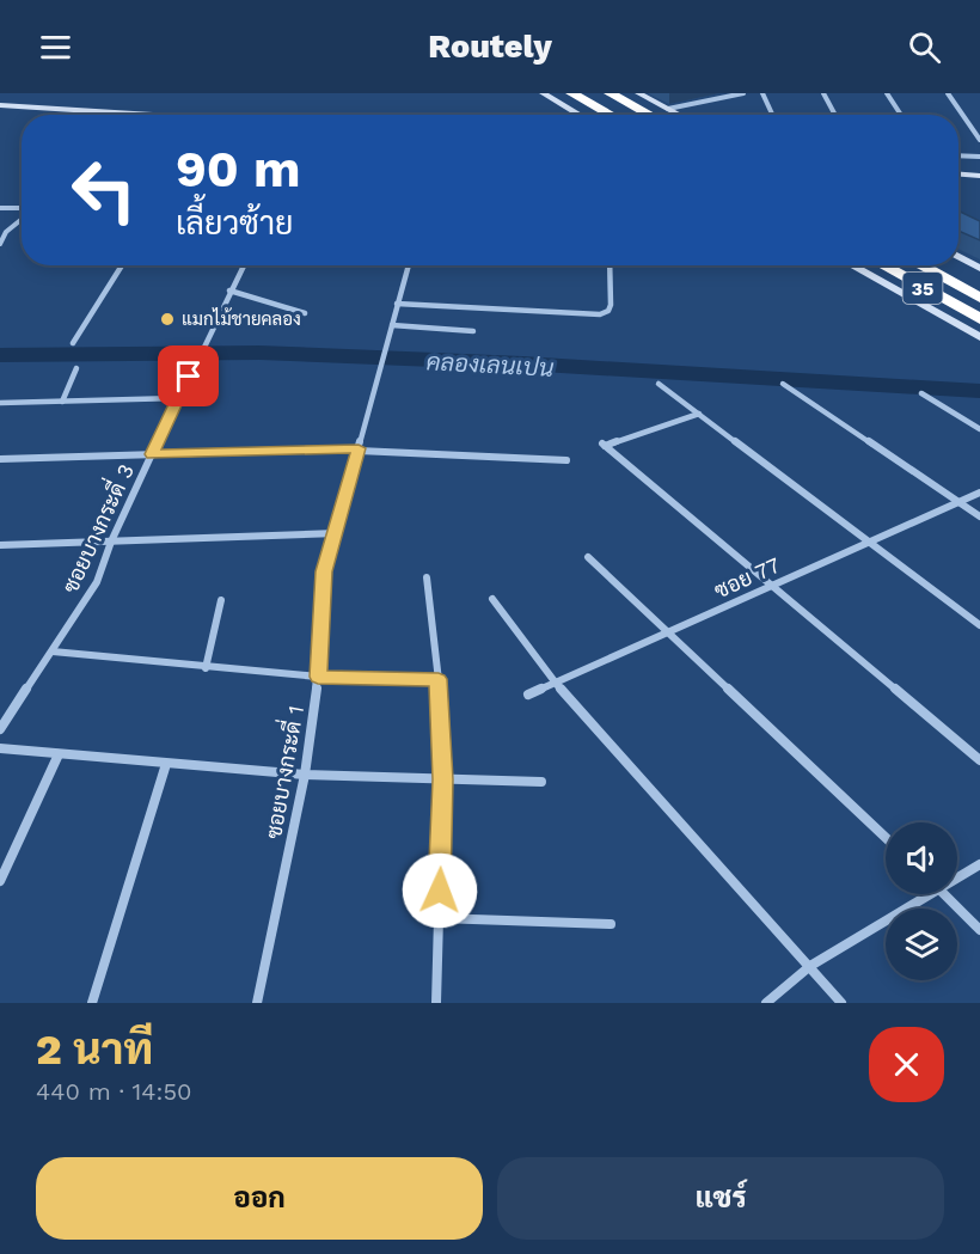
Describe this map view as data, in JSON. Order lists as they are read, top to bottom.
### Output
{
  "streets": {
    "highway": ["35"],
    "street": ["ซอยบางกระดี่ 3", "ซอย 77", "ซอยบางกระดี่ 1"]
  },
  "water": ["คลองเลนเปน"],
  "places": ["แมกไม้ชายคลอง"],
  "page": {
    "header": "Routely",
    "turn": ["90 m", "เลี้ยวซ้าย"],
    "heading": ["2 นาที", "440 m · 14:50"],
    "buttons": ["ออก", "แชร์"]
  }
}
